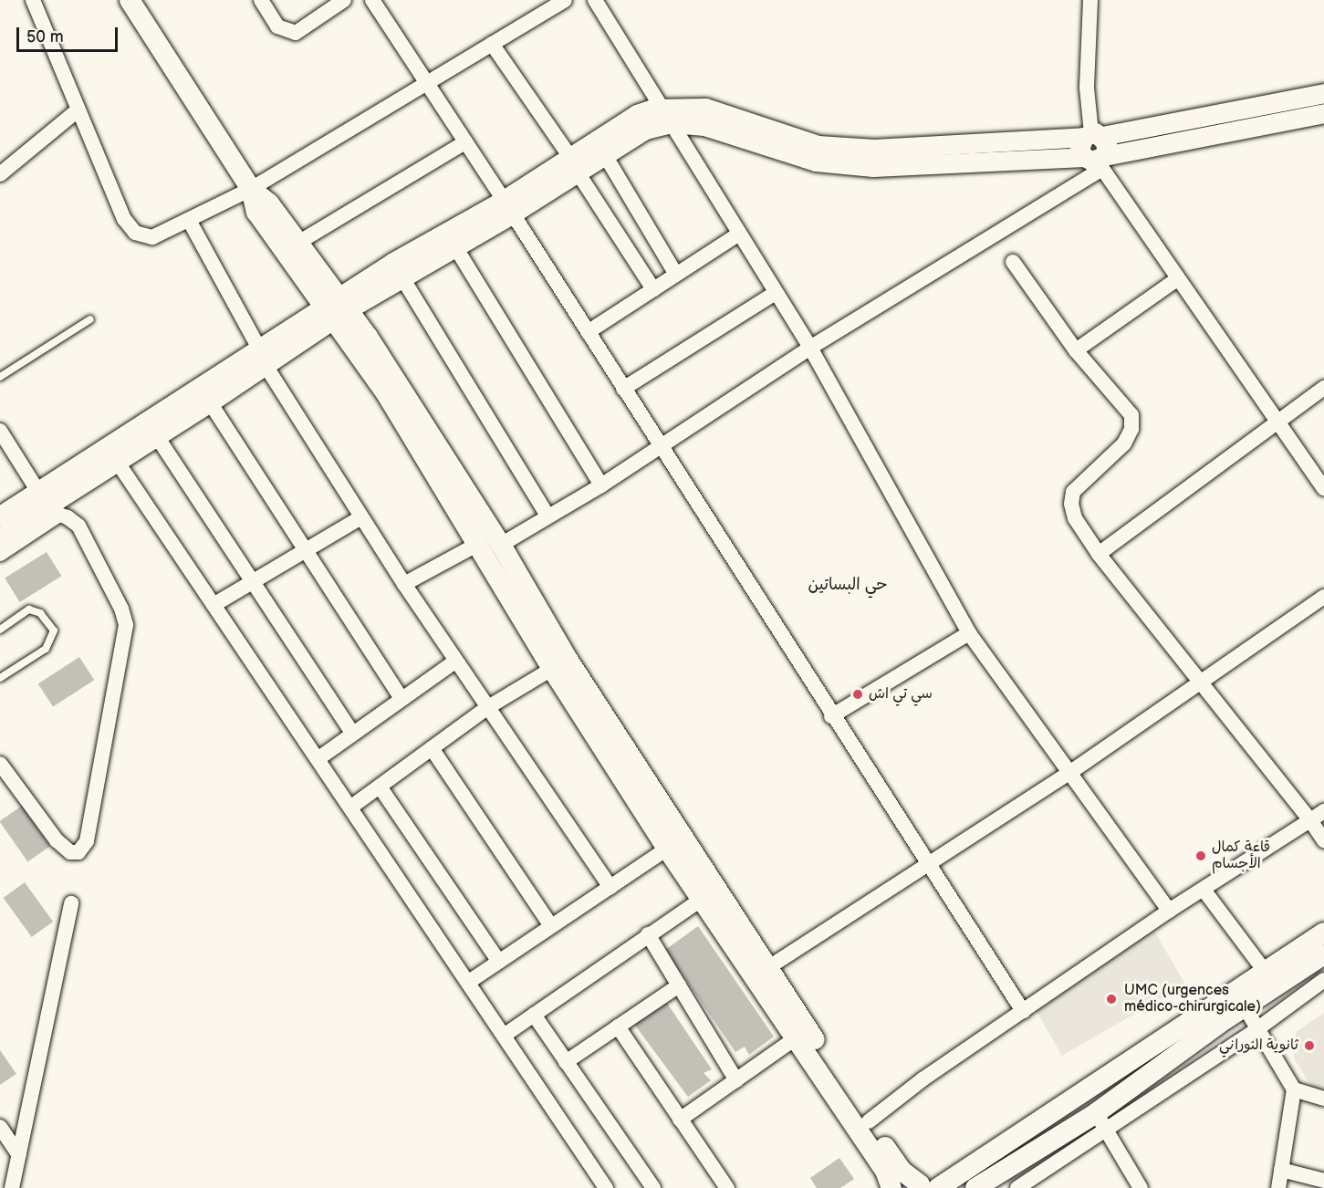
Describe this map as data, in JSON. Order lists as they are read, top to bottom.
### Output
{
  "districts": ["حي البساتين"],
  "places": [
    "سي تي اش",
    "قاعة كمال الأجسام",
    "UMC (urgences médico-chirurgicale)",
    "ثانوية النوراني"
  ],
  "scale_bar": "50 m"
}
